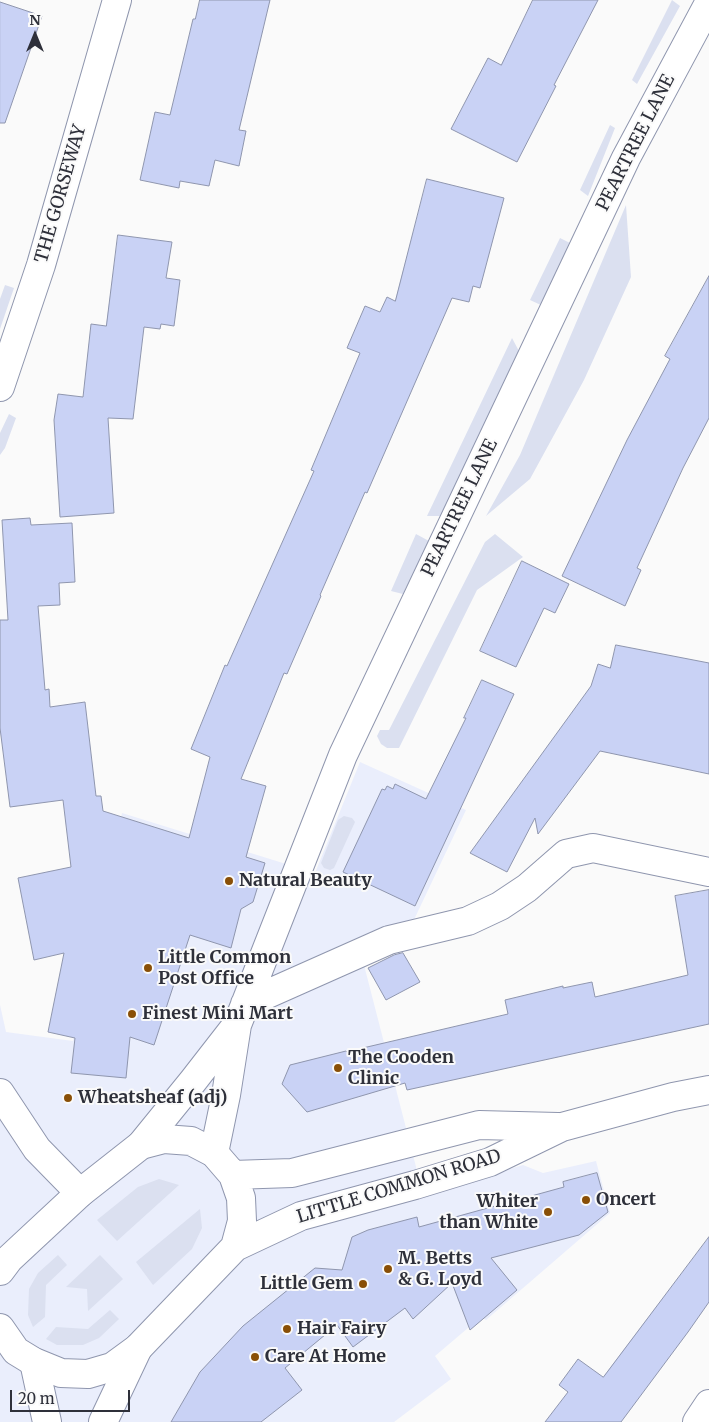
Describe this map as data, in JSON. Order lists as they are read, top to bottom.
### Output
{
  "streets": {
    "main road": ["PEARTREE LANE", "THE GORSEWAY", "LITTLE COMMON ROAD"]
  },
  "places": [
    "Natural Beauty",
    "Little Common Post Office",
    "Finest Mini Mart",
    "The Cooden Clinic",
    "Wheatsheaf (adj)",
    "Oncert",
    "Whiter than White",
    "M. Betts & G. Loyd",
    "Little Gem",
    "Hair Fairy",
    "Care At Home"
  ],
  "scale_bar": "20 m",
  "north": "top"
}
